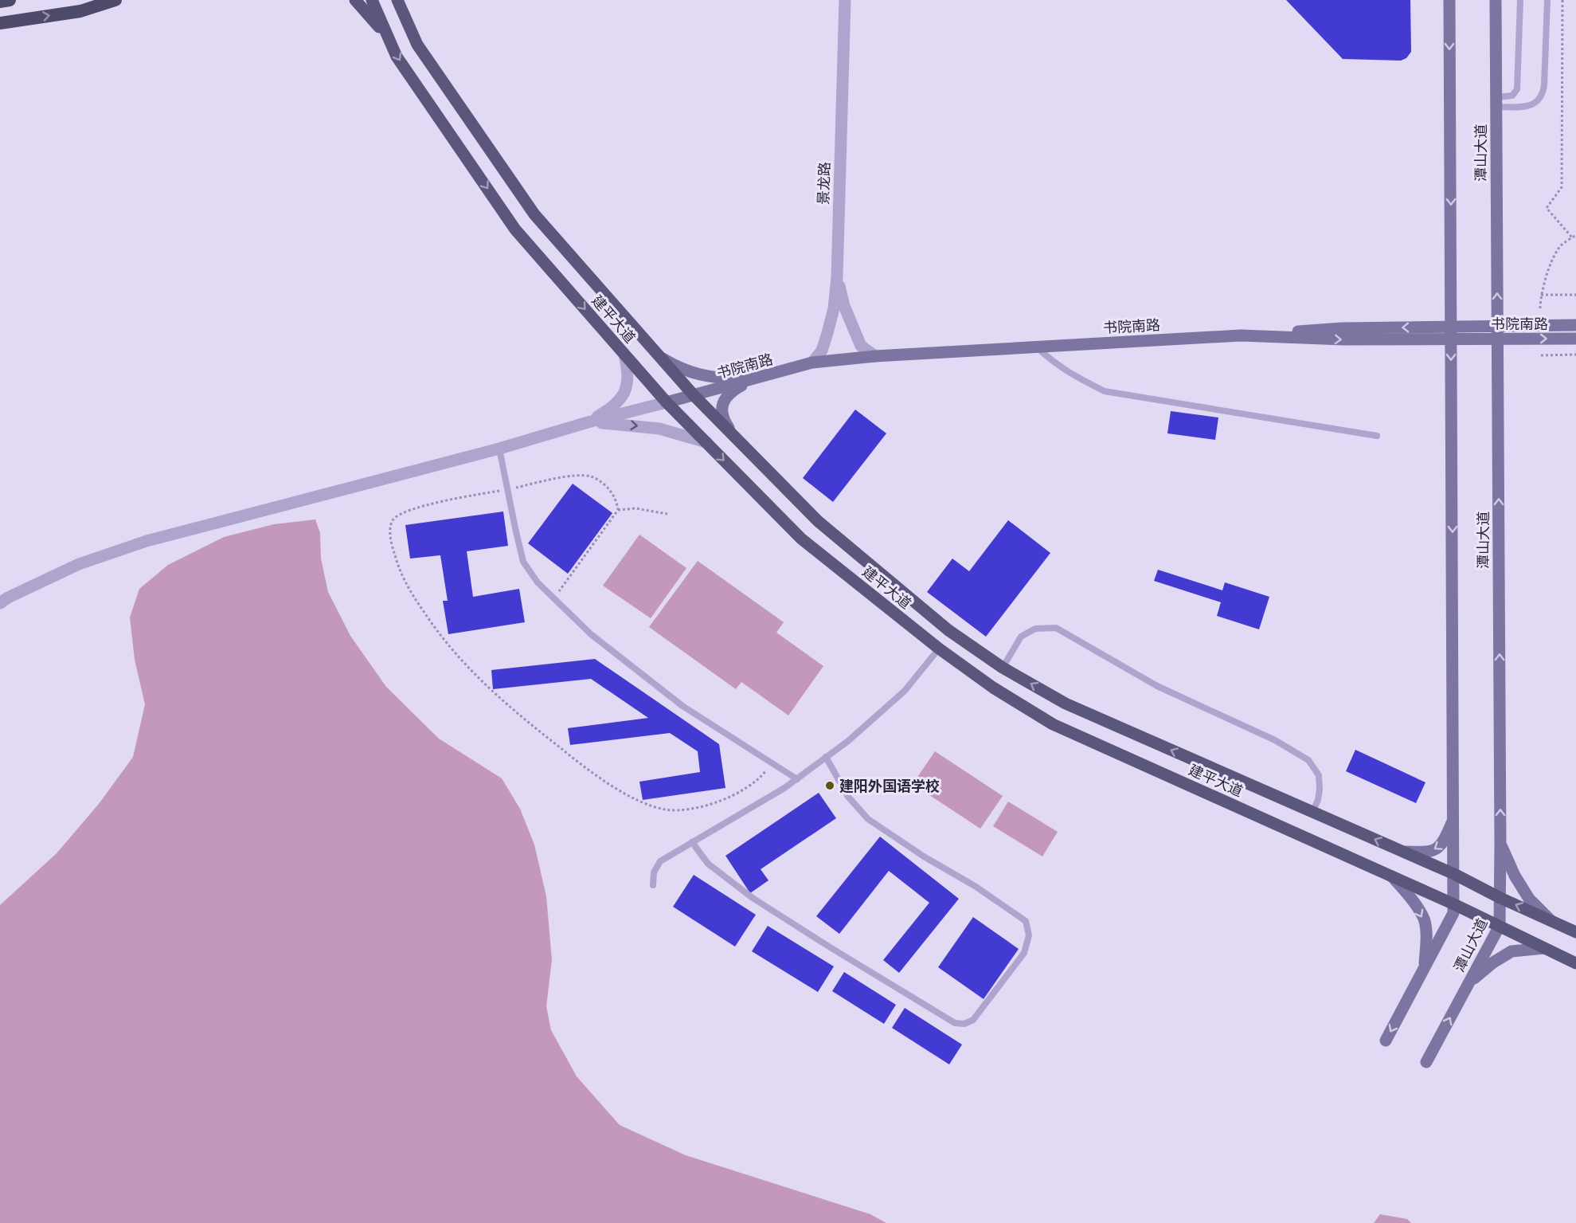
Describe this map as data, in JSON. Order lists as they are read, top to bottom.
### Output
{
  "streets": {
    "main road": ["潭山大道", "建平大道", "书院南路"],
    "street": ["景龙路"]
  },
  "crossings": [
    ["潭山大道", "建平大道"],
    ["潭山大道", "书院南路"],
    ["景龙路", "书院南路"],
    ["建平大道", "书院南路"]
  ],
  "places": ["建阳外国语学校"]
}
